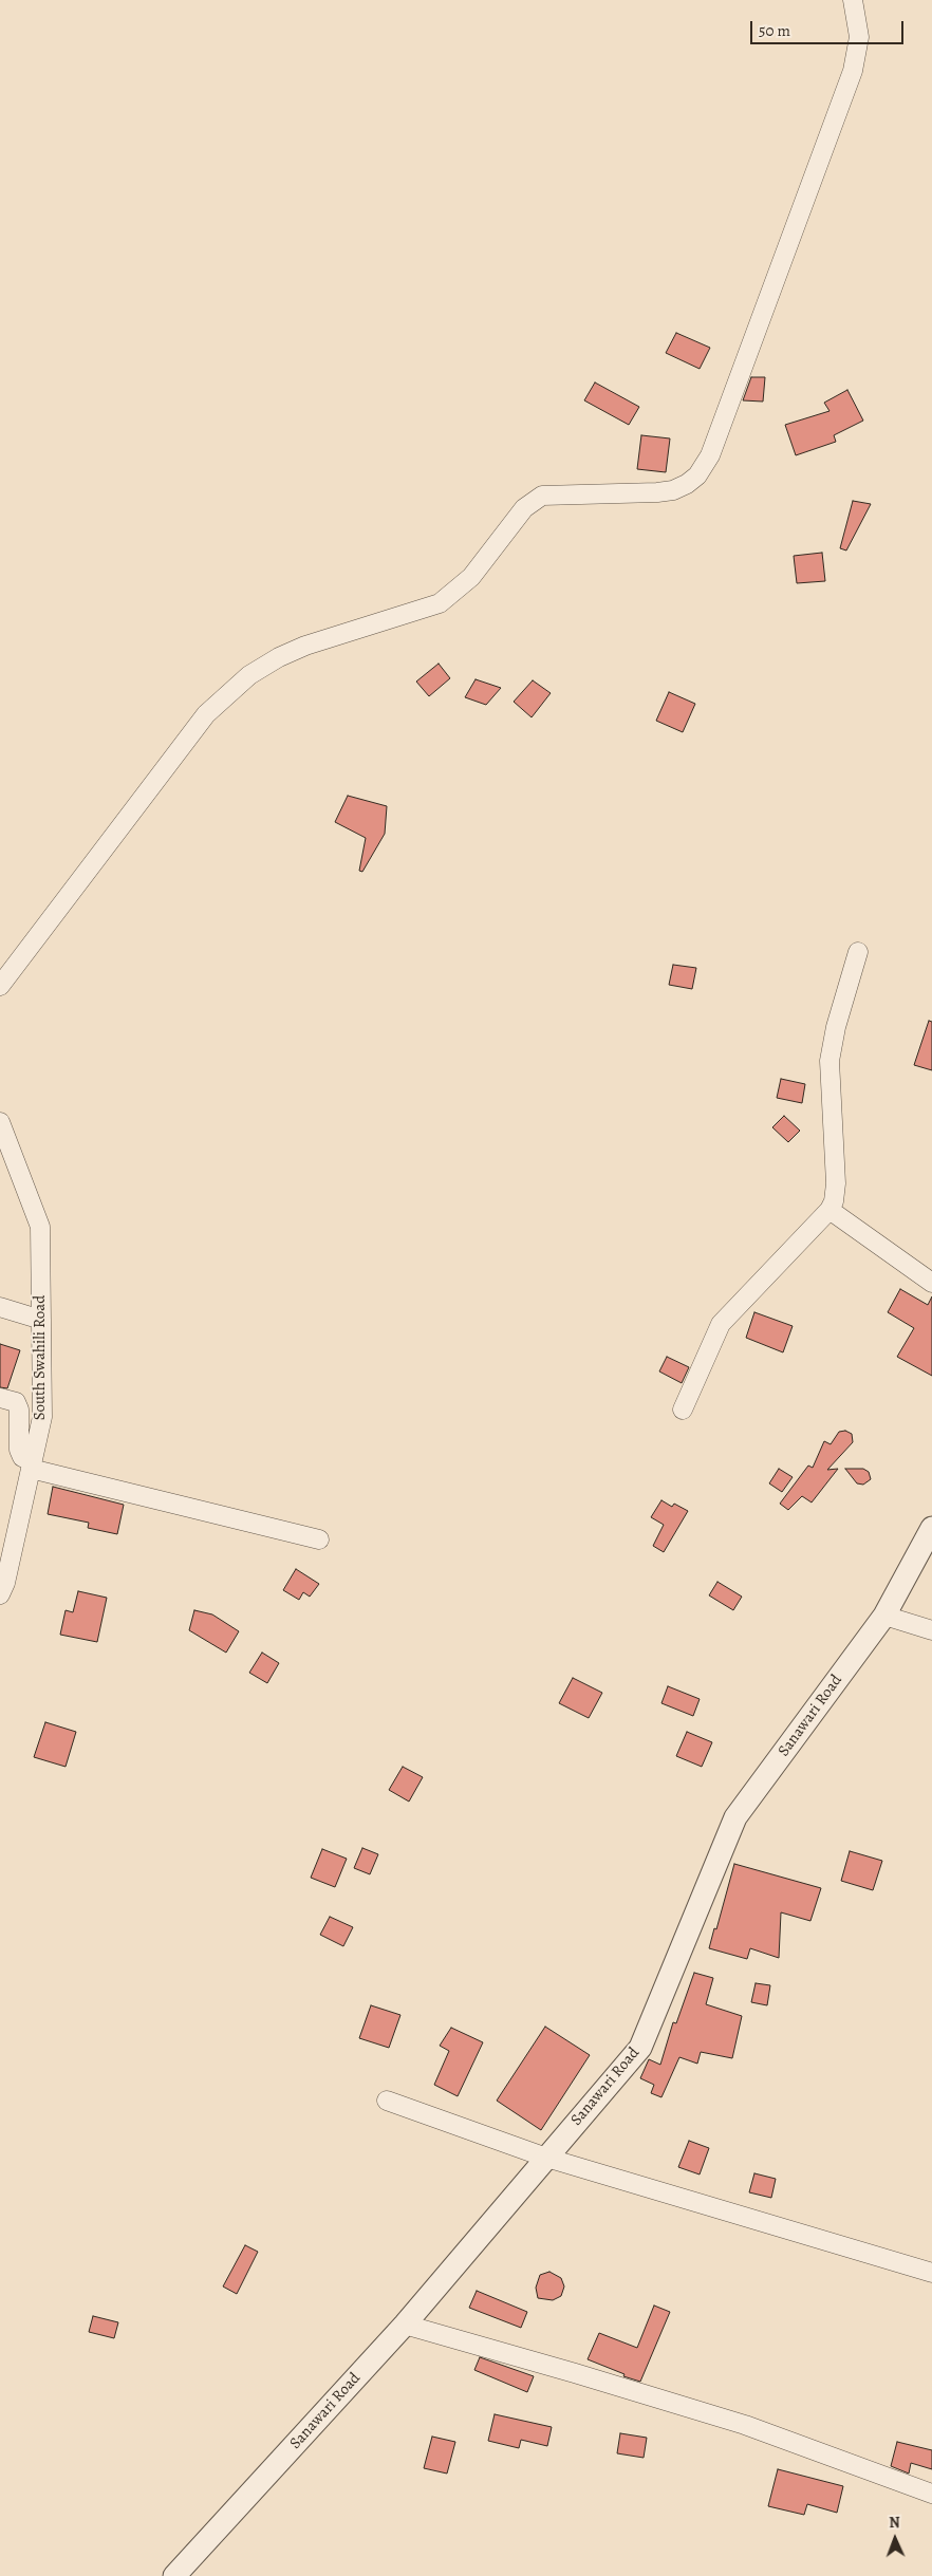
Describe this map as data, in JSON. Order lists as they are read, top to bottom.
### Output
{
  "streets": {
    "street": ["South Swahili Road", "Sanawari Road"]
  },
  "scale_bar": "50 m",
  "north": "top"
}
